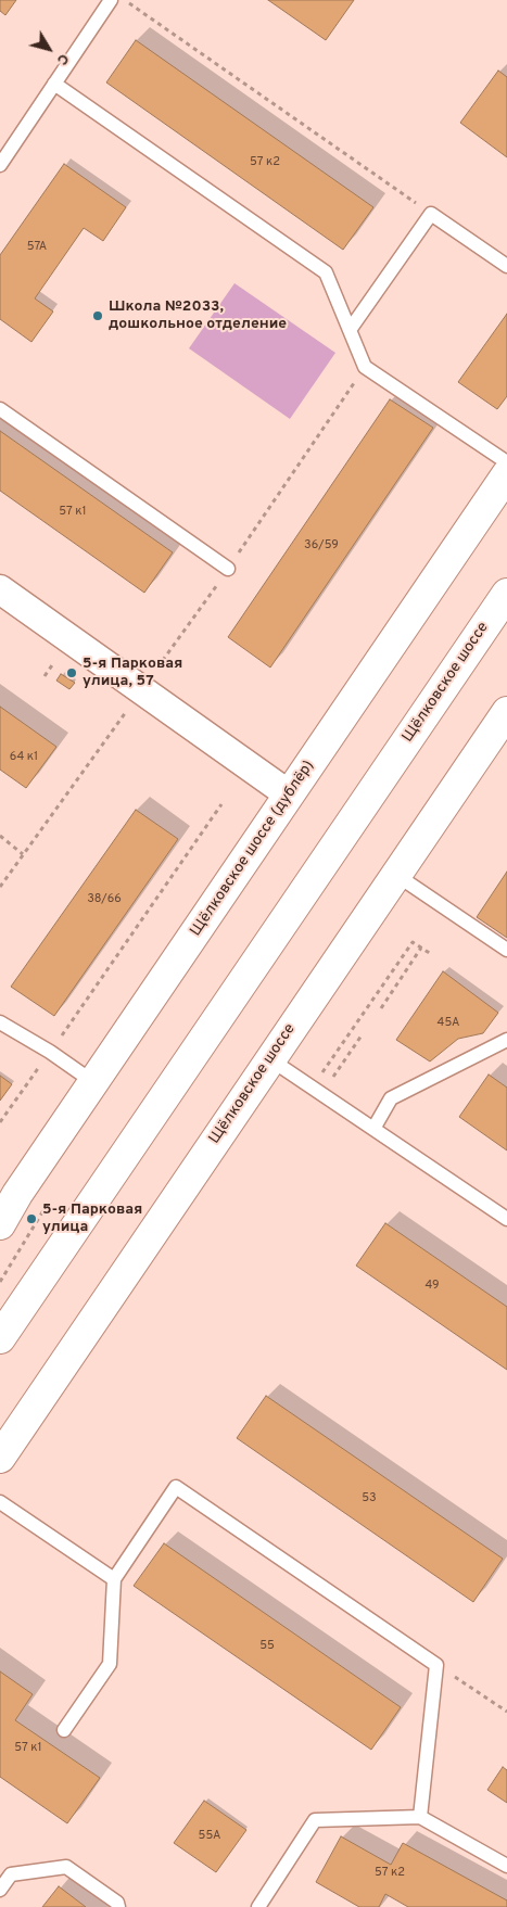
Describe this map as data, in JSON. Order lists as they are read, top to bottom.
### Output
{
  "streets": {
    "main road": ["Щёлковское шоссе", "Щёлковское шоссе (дублёр)"]
  },
  "places": ["Школа №2033, дошкольное отделение", "5-я Парковая улица, 57", "5-я Парковая улица"],
  "house_numbers": [
    "57 к2",
    "57А",
    "57 к1",
    "36/59",
    "64 к1",
    "38/66",
    "45А",
    "49",
    "53",
    "55",
    "57 к1",
    "55А",
    "57 к2"
  ],
  "north": "bottom right"
}
